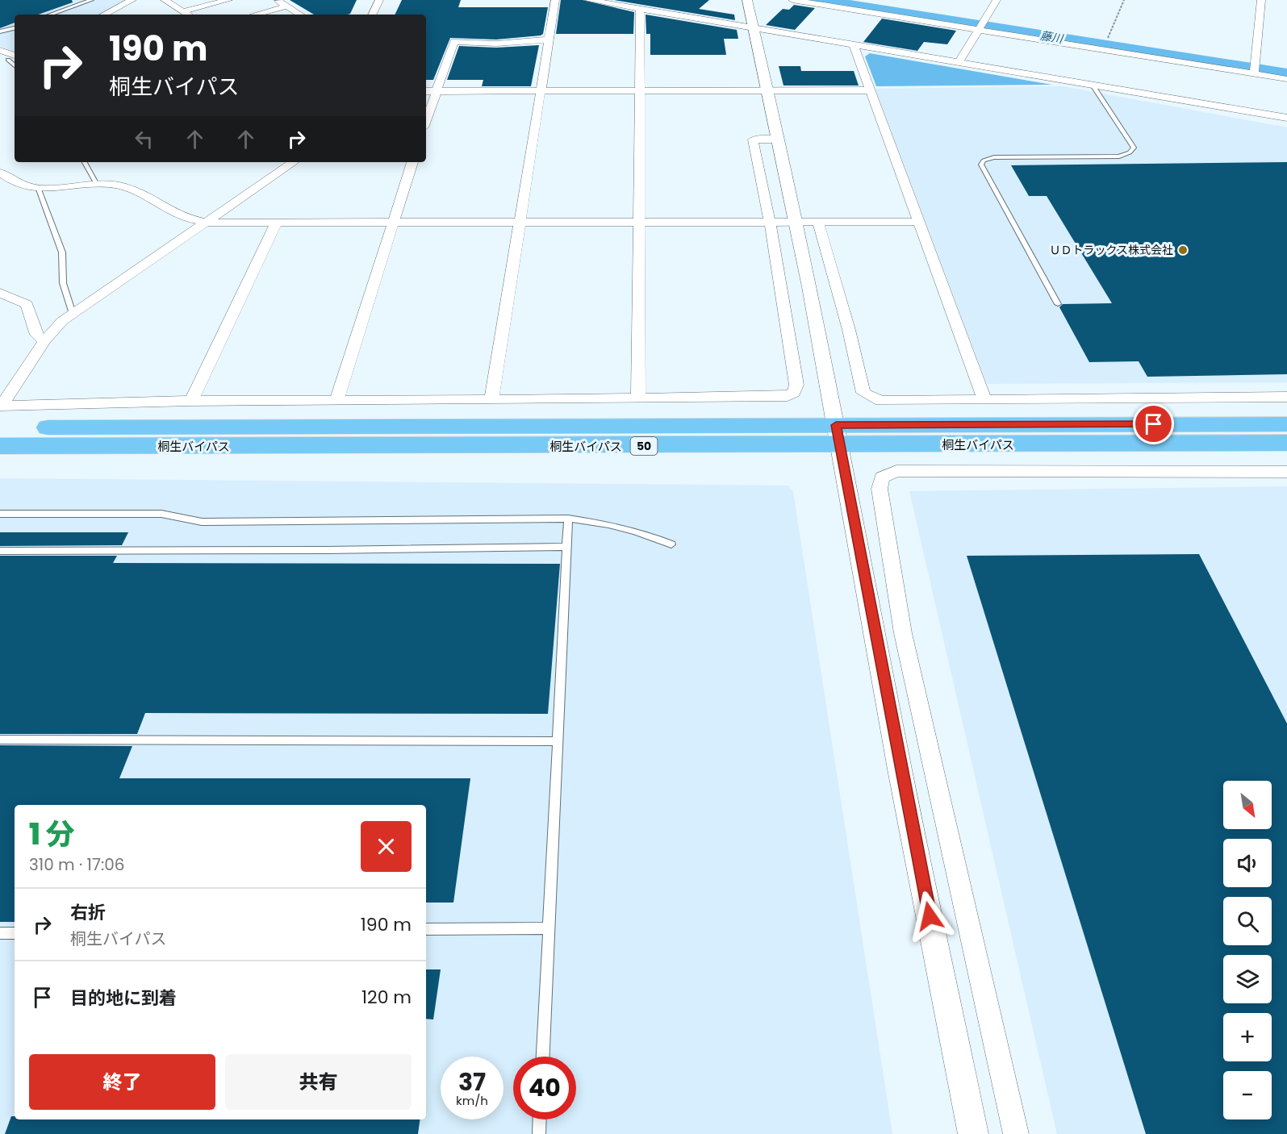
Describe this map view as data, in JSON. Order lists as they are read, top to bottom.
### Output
{
  "streets": {
    "highway": ["桐生バイパス", "50"]
  },
  "water": ["藤川"],
  "places": ["ＵＤトラックス株式会社"],
  "north": "bottom right",
  "page": {
    "turn": ["190 m", "桐生バイパス"],
    "map_buttons": ["+", "−"],
    "heading": ["1 分", "310 m · 17:06"],
    "list": [
      {
        "name": "右折",
        "note": "桐生バイパス",
        "value": "190 m"
      },
      {
        "name": "目的地に到着",
        "value": "120 m"
      }
    ],
    "buttons": ["終了", "共有"],
    "speed": "37 km/h",
    "limit": "40"
  }
}
